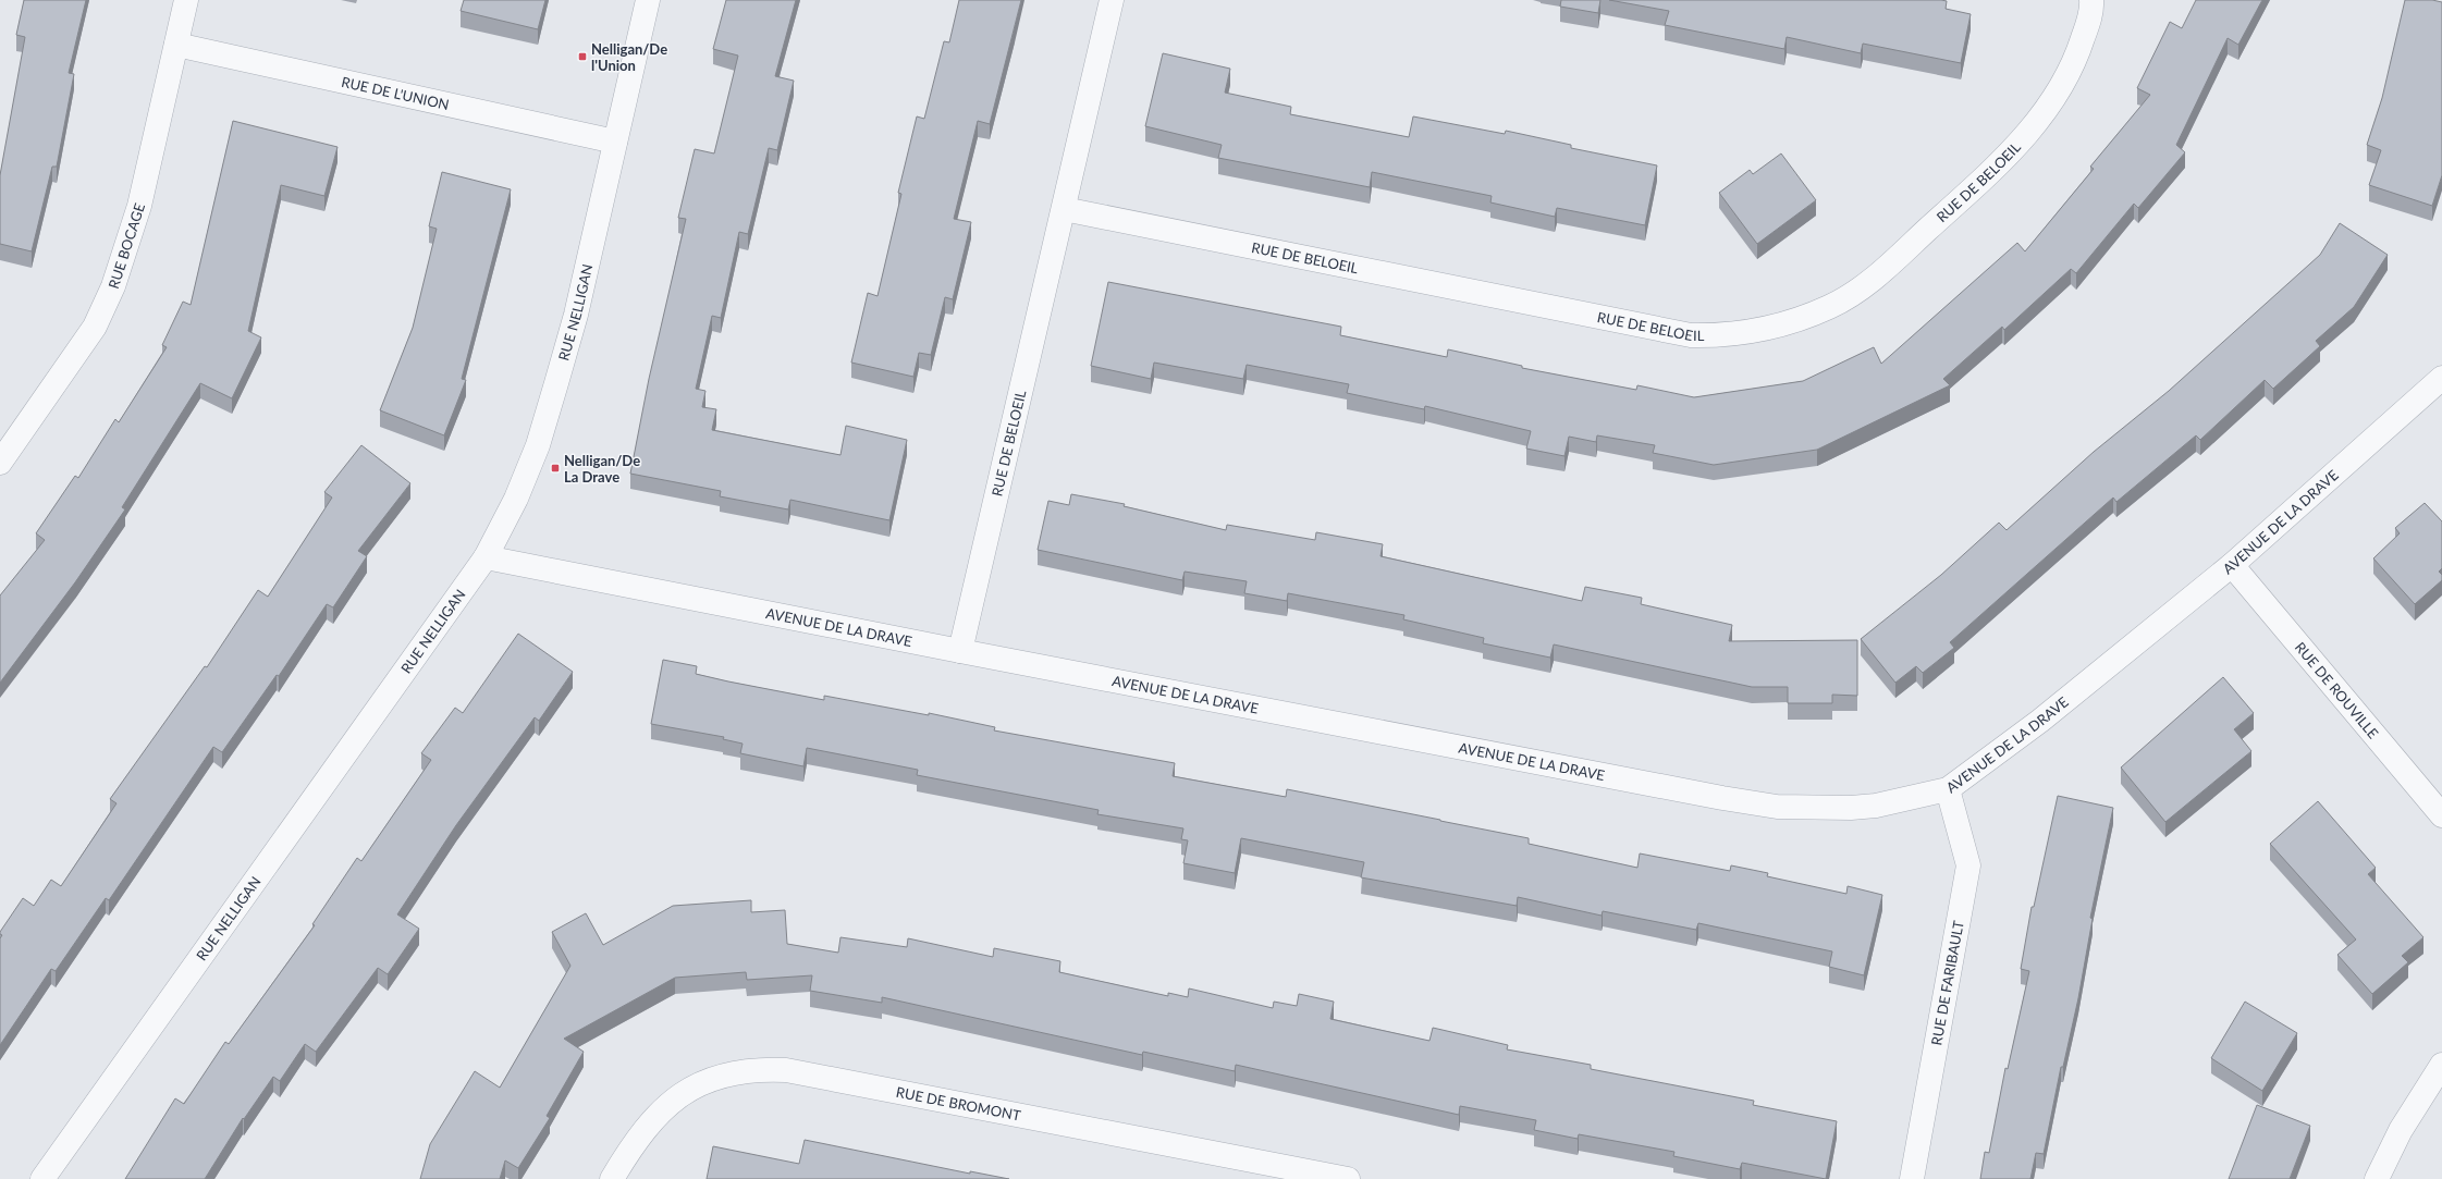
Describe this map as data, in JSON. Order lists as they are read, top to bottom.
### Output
{
  "streets": {
    "street": [
      "RUE DE L'UNION",
      "RUE DE BELOEIL",
      "RUE BOCAGE",
      "RUE NELLIGAN",
      "AVENUE DE LA DRAVE",
      "RUE DE ROUVILLE",
      "RUE DE FARIBAULT",
      "RUE DE BROMONT"
    ]
  },
  "crossings": [
    ["RUE DE L'UNION", "RUE BOCAGE"],
    ["RUE DE L'UNION", "RUE NELLIGAN"],
    ["RUE DE BELOEIL", "AVENUE DE LA DRAVE"],
    ["RUE NELLIGAN", "AVENUE DE LA DRAVE"],
    ["AVENUE DE LA DRAVE", "RUE DE ROUVILLE"],
    ["AVENUE DE LA DRAVE", "RUE DE FARIBAULT"]
  ],
  "places": {
    "transit": ["Nelligan/De l'Union", "Nelligan/De La Drave"]
  }
}
